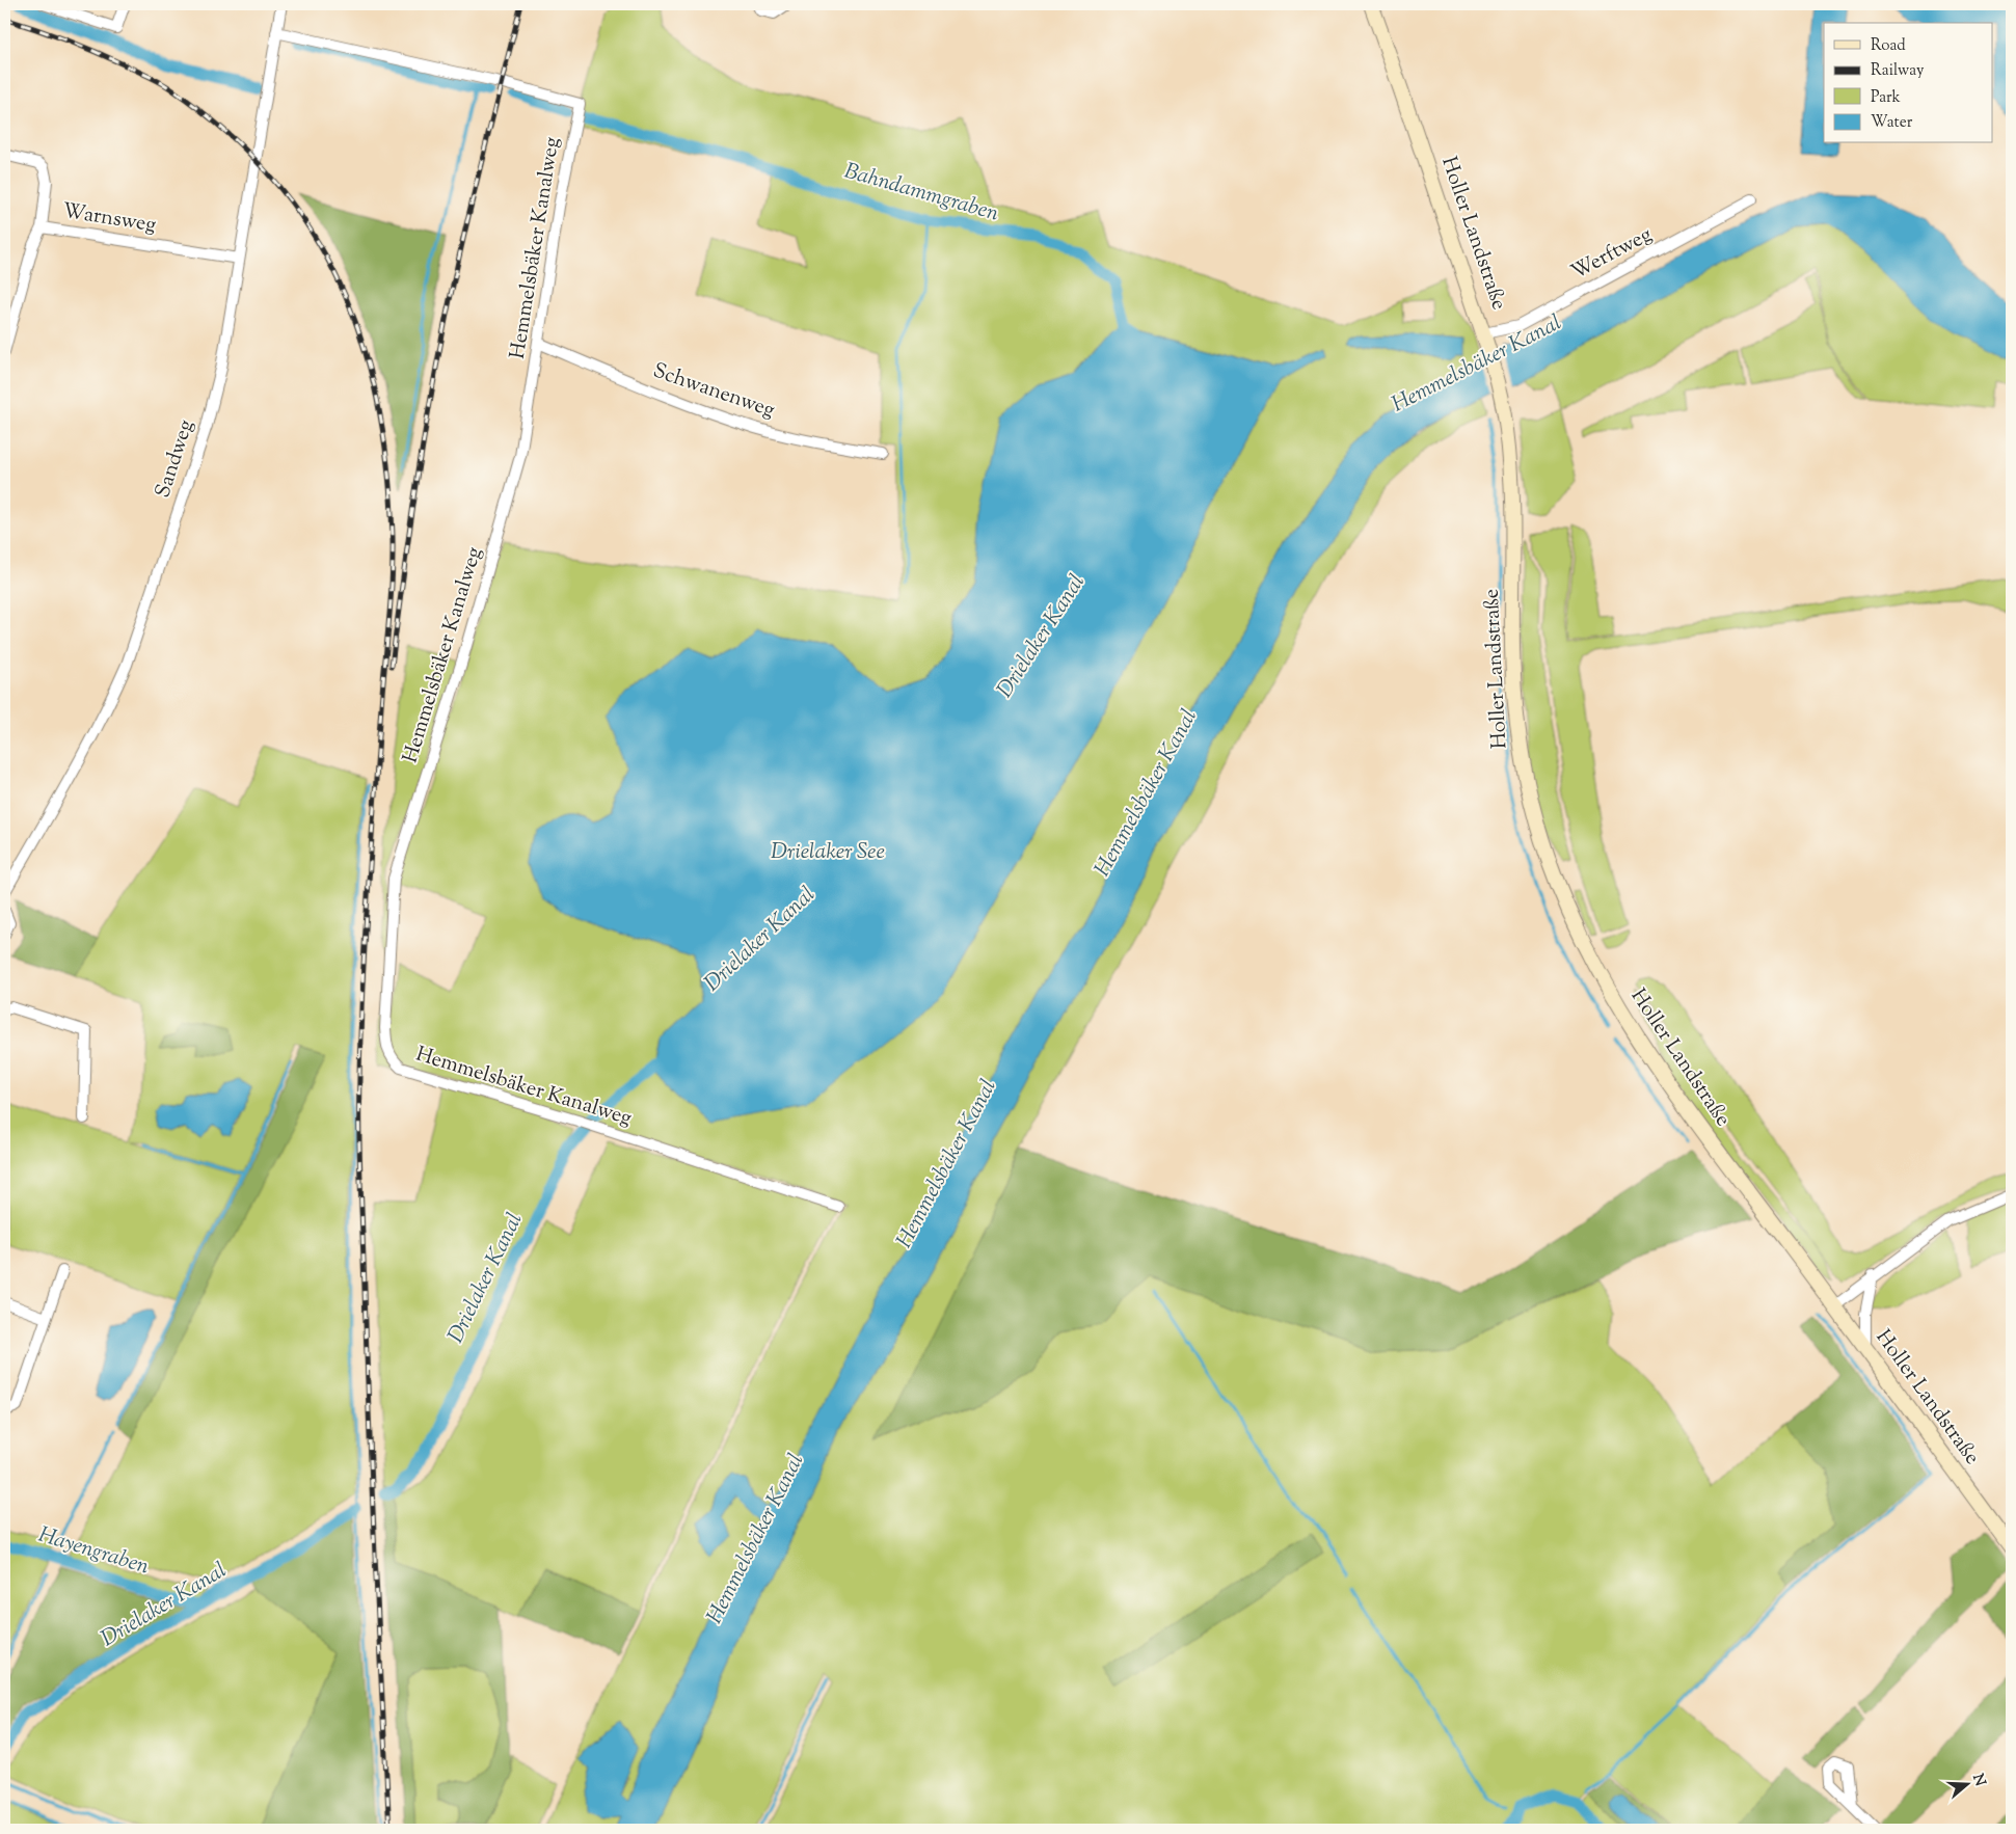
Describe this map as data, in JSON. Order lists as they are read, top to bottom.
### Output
{
  "streets": {
    "main road": ["Holler Landstraße"],
    "street": [
      "Warnsweg",
      "Hemmelsbäker Kanalweg",
      "Werftweg",
      "Schwanenweg",
      "Sandweg"
    ]
  },
  "crossings": [
    ["Warnsweg", "Sandweg"],
    ["Holler Landstraße", "Werftweg"],
    ["Hemmelsbäker Kanalweg", "Schwanenweg"],
    ["Hemmelsbäker Kanalweg", "Sandweg"]
  ],
  "water": [
    "Bahndammgraben",
    "Hemmelsbäker Kanal",
    "Drielaker Kanal",
    "Drielaker See",
    "Hayengraben"
  ],
  "legend": [
    "Road",
    "Railway",
    "Park",
    "Water"
  ],
  "north": "right"
}
